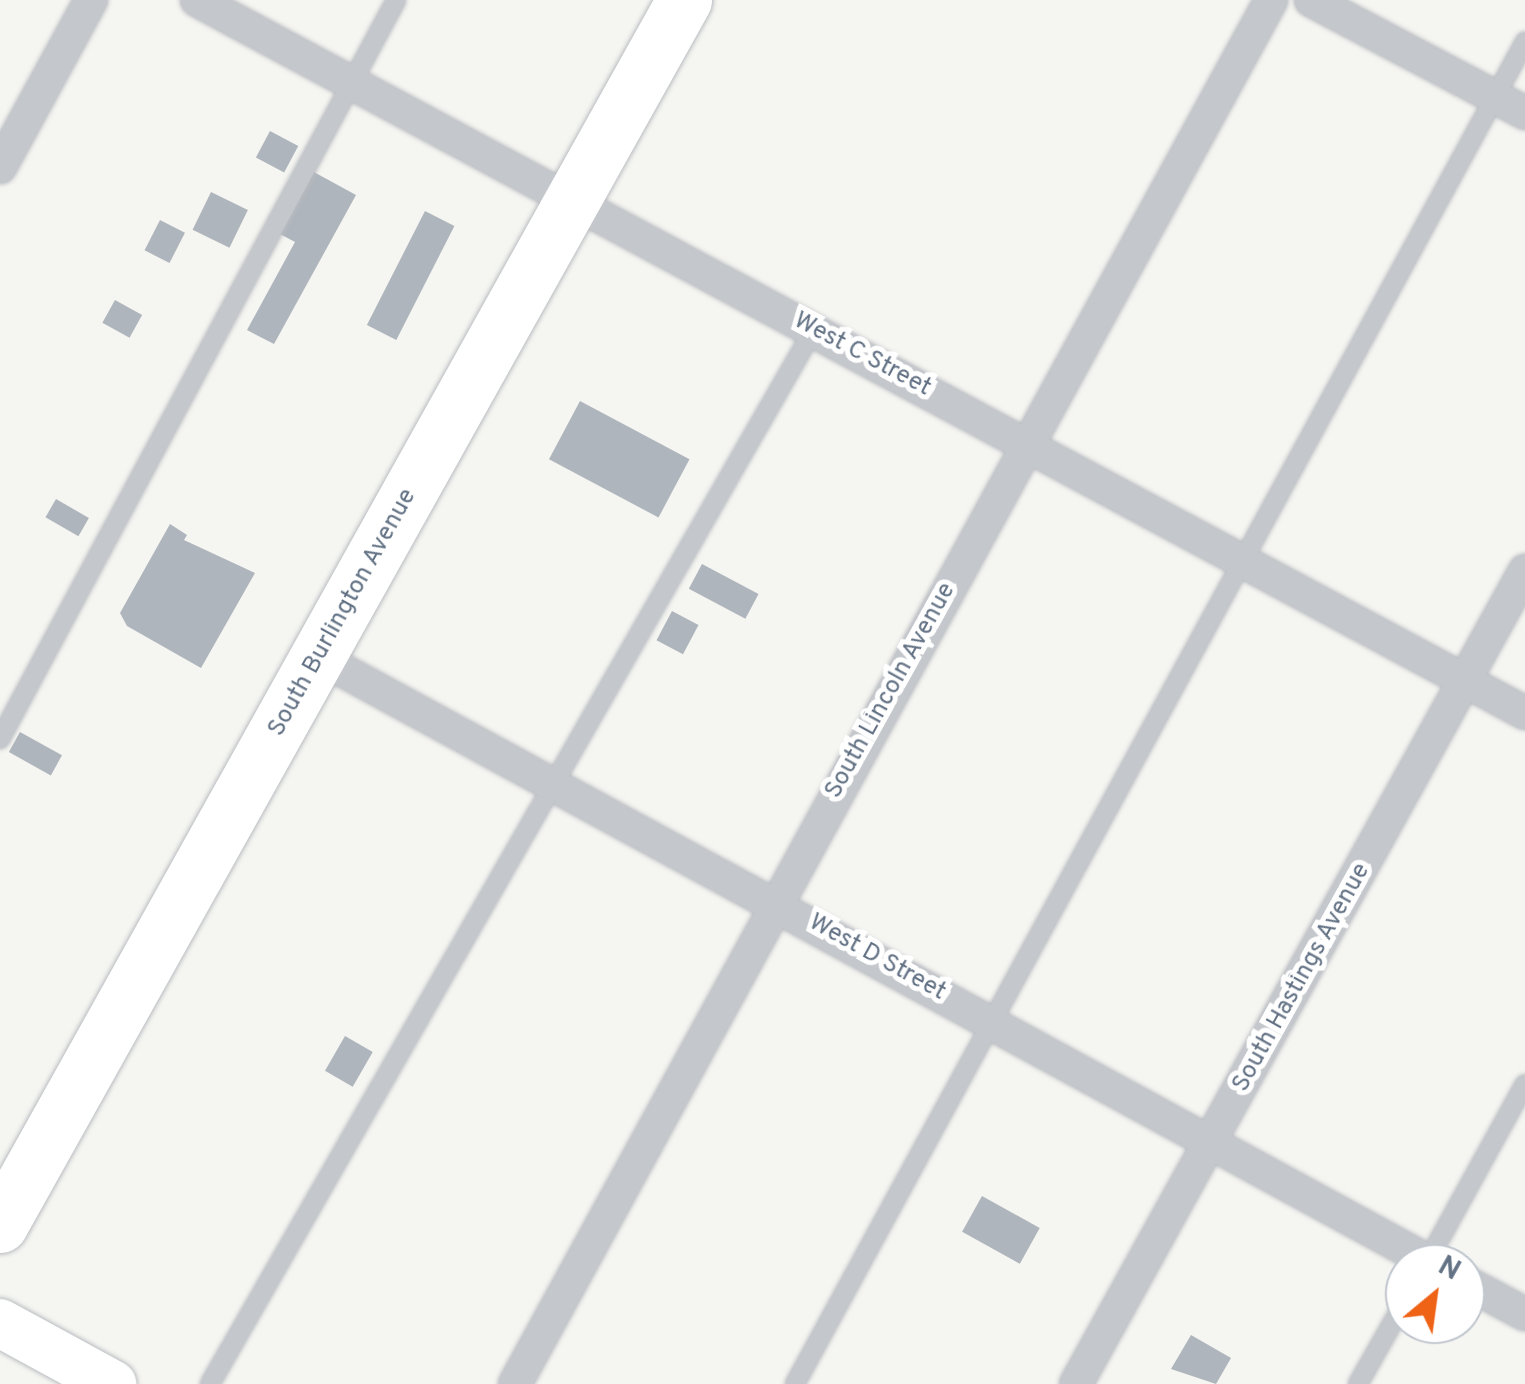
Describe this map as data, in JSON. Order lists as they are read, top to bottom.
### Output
{
  "streets": {
    "highway": ["South Burlington Avenue"],
    "street": [
      "West C Street",
      "South Lincoln Avenue",
      "West D Street",
      "South Hastings Avenue"
    ]
  },
  "crossings": [
    ["West C Street", "South Burlington Avenue"],
    ["West C Street", "South Lincoln Avenue"],
    ["West C Street", "South Hastings Avenue"],
    ["South Burlington Avenue", "West D Street"],
    ["South Lincoln Avenue", "West D Street"],
    ["West D Street", "South Hastings Avenue"]
  ],
  "north": "top right"
}
